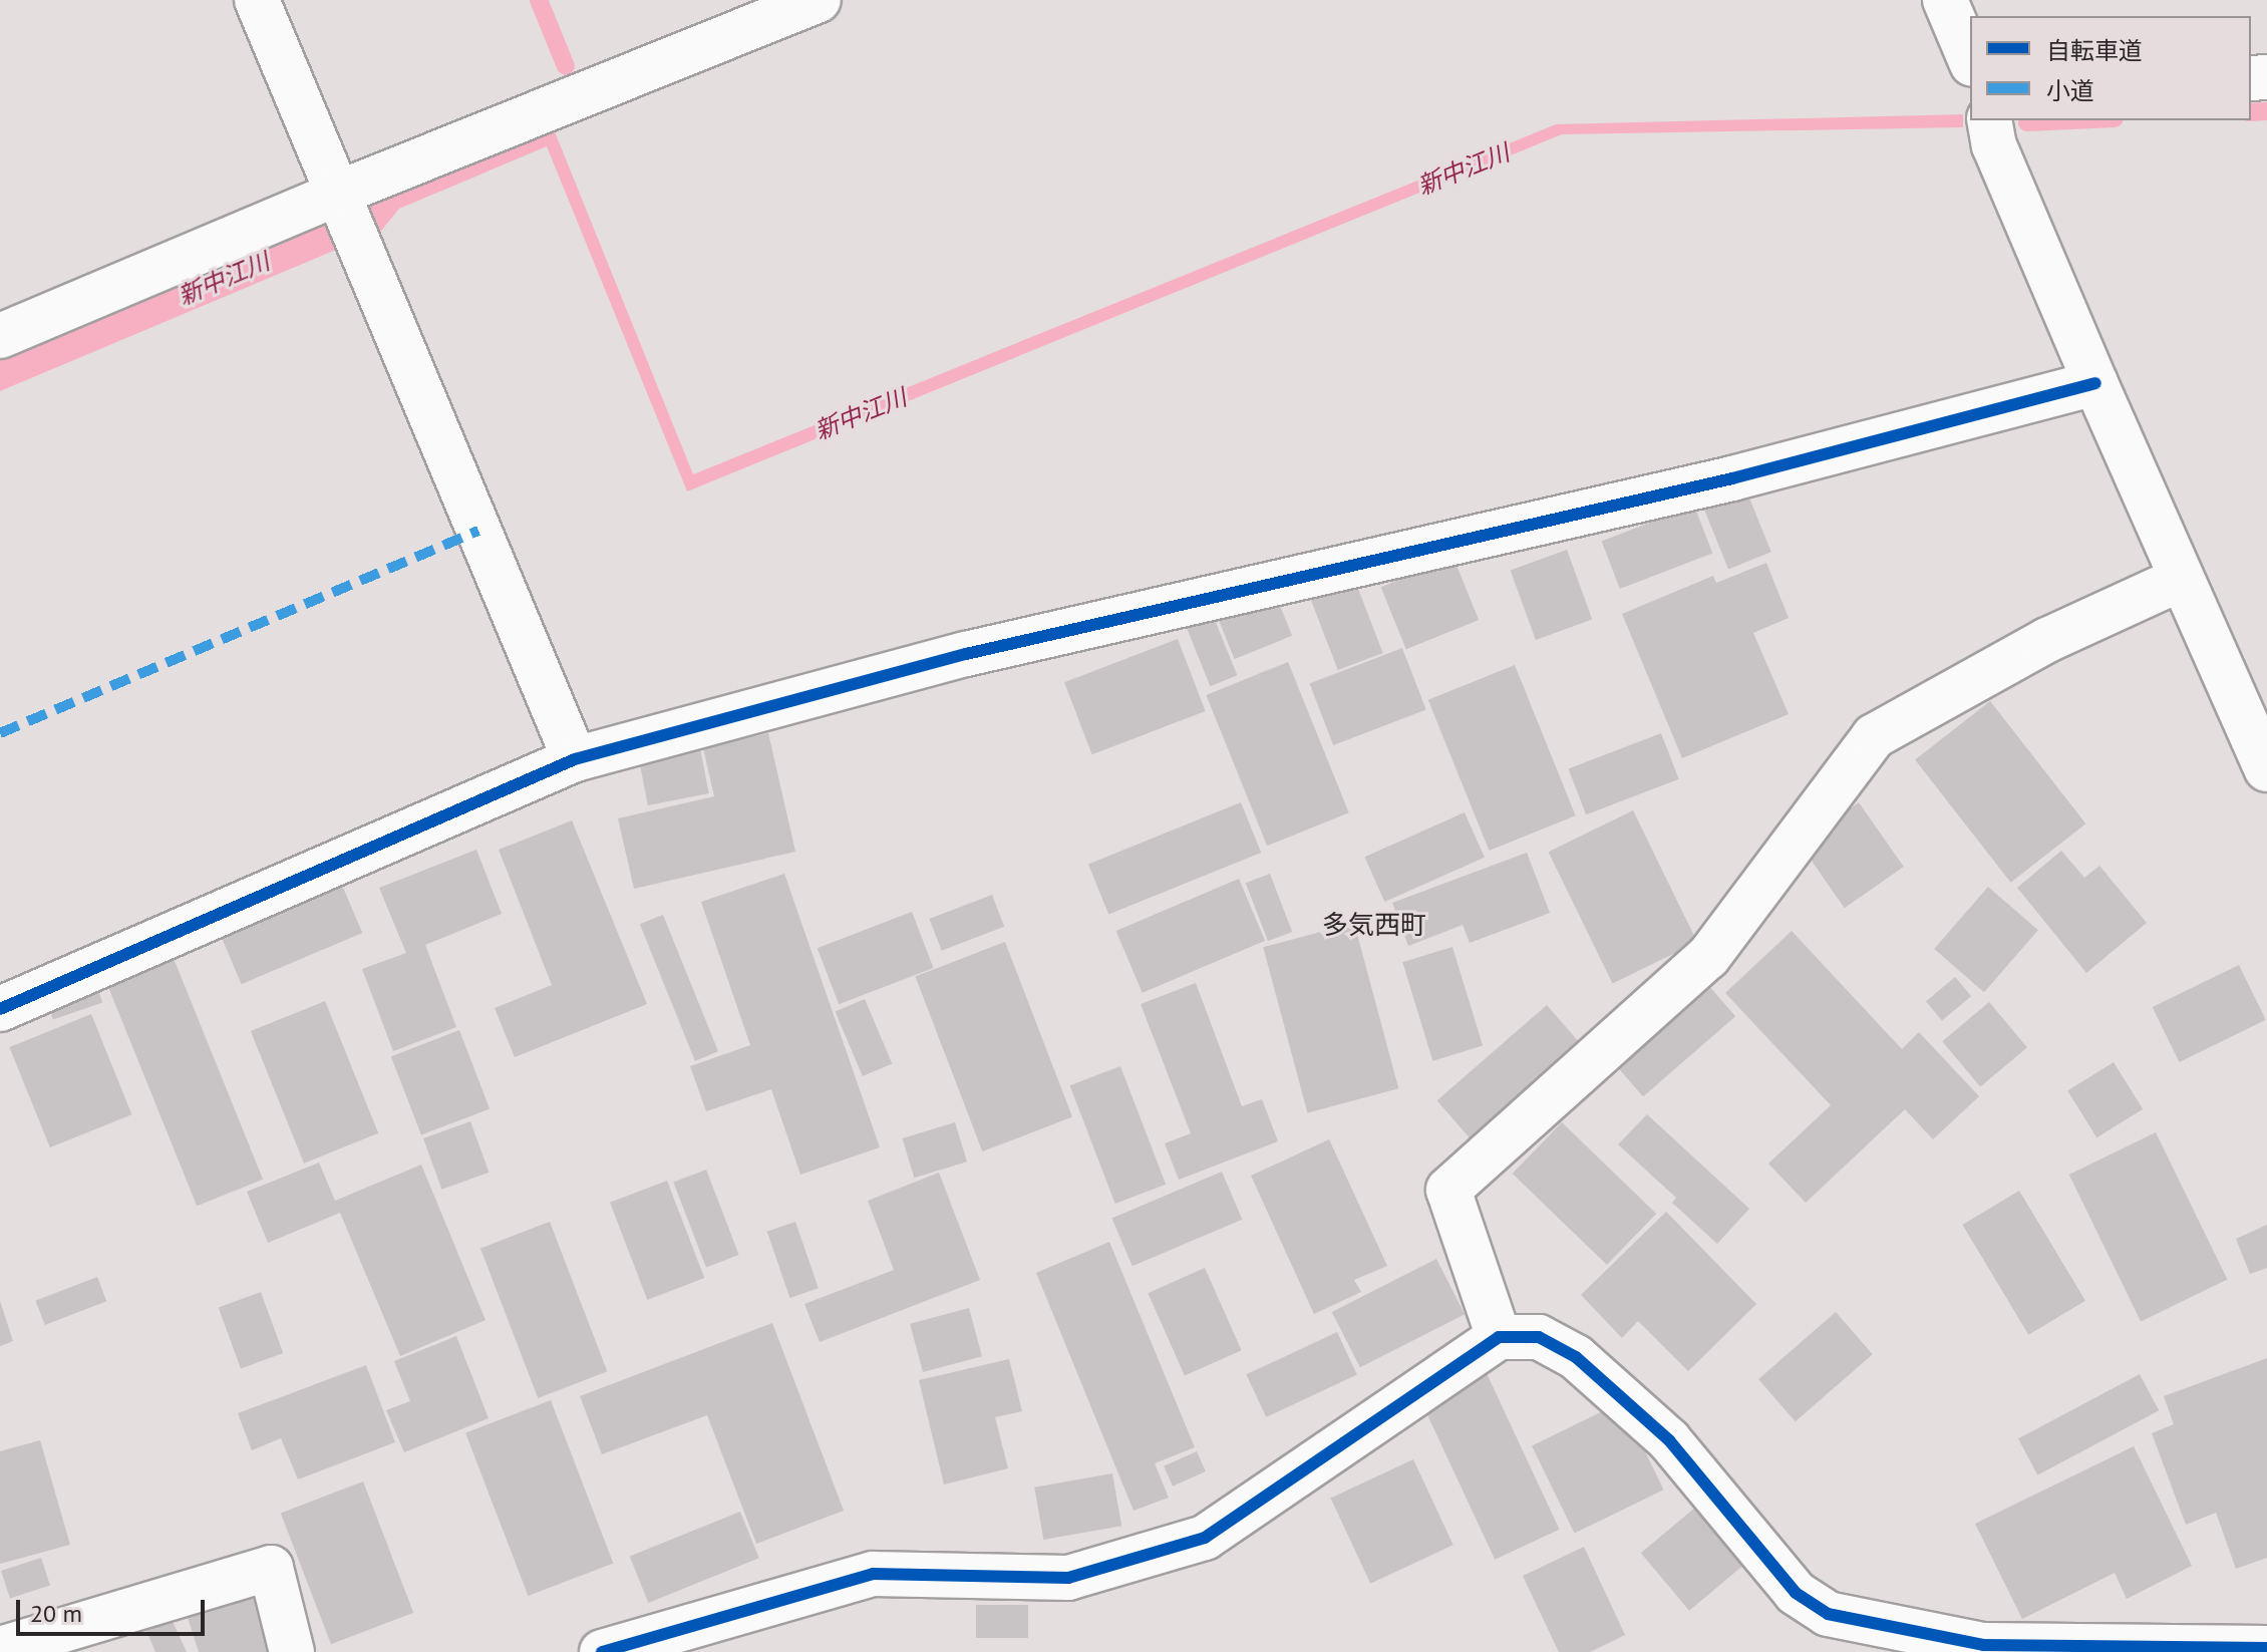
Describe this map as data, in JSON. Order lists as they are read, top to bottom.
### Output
{
  "districts": ["多気西町"],
  "water": ["新中江川"],
  "legend": ["自転車道", "小道"],
  "scale_bar": "20 m"
}
